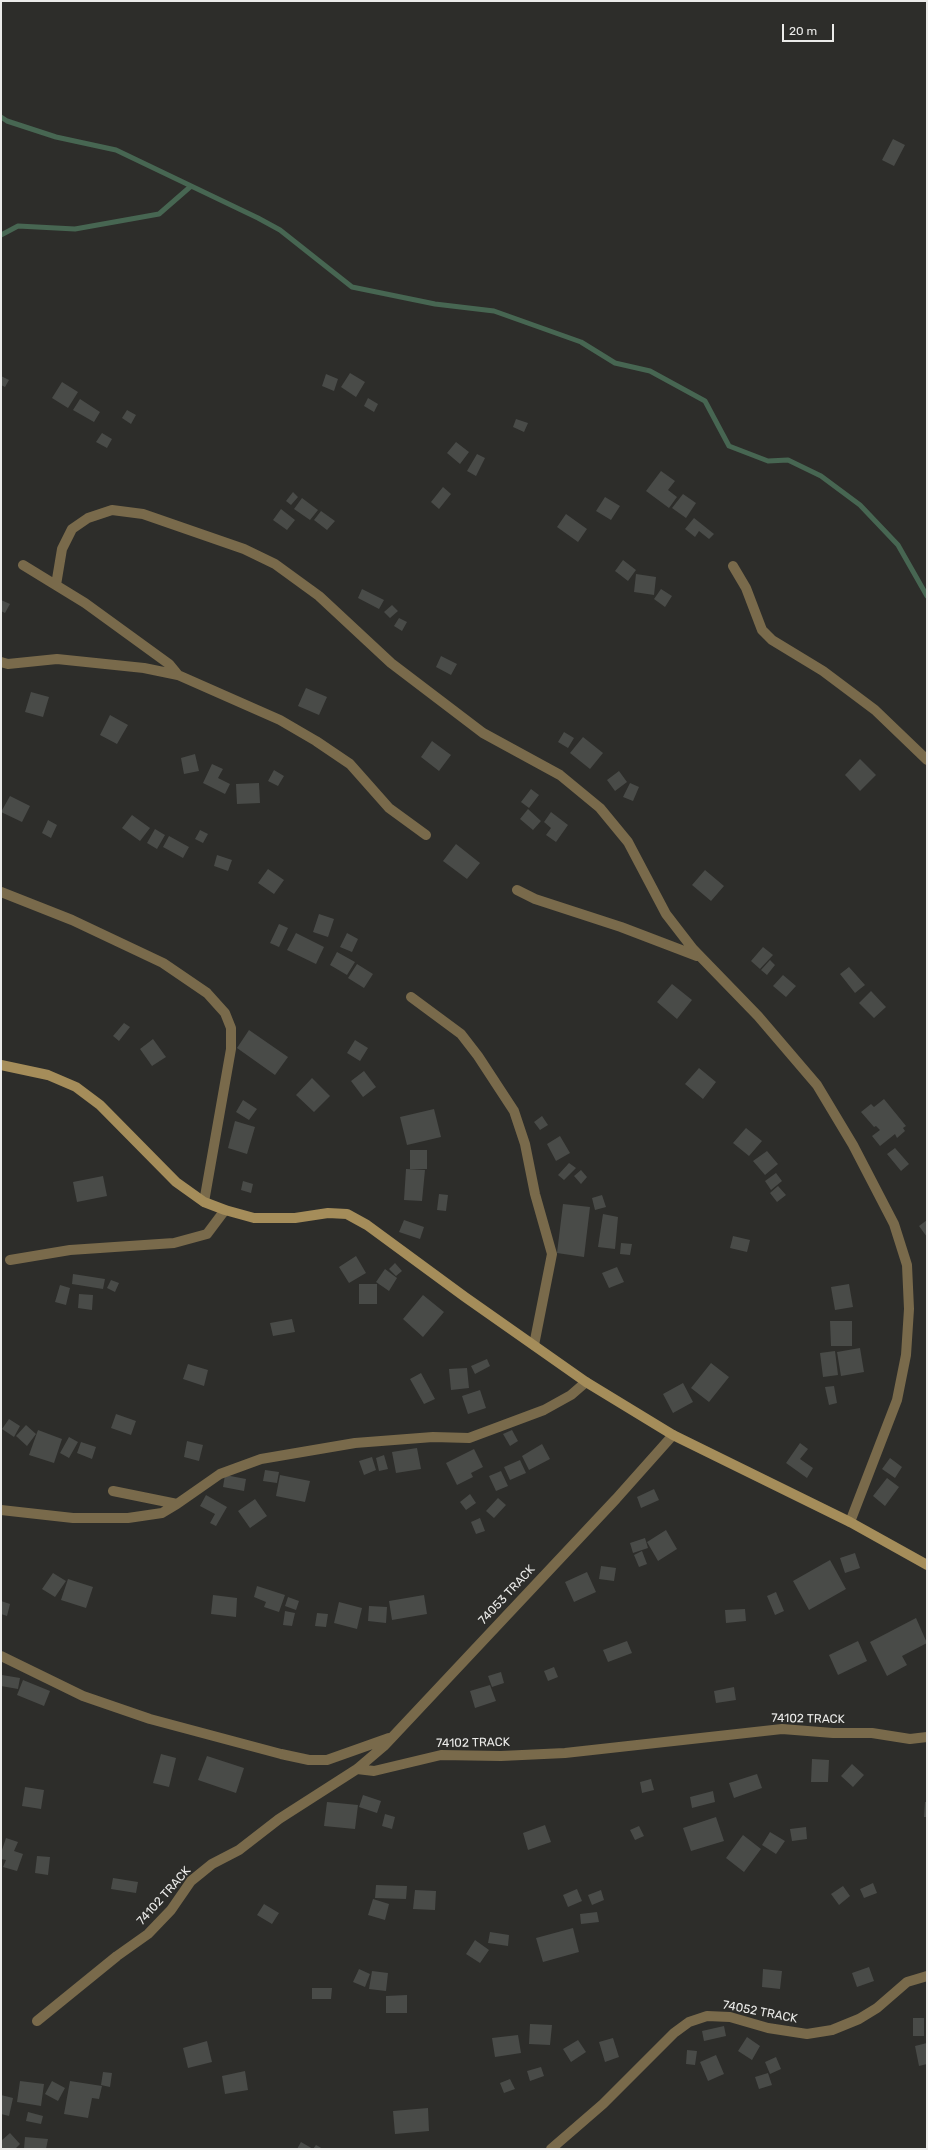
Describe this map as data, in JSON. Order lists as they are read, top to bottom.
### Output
{
  "streets": {
    "street": ["74053 TRACK", "74102 TRACK", "74052 TRACK"]
  },
  "crossings": [
    ["74053 TRACK", "74102 TRACK"]
  ],
  "scale_bar": "20 m"
}
